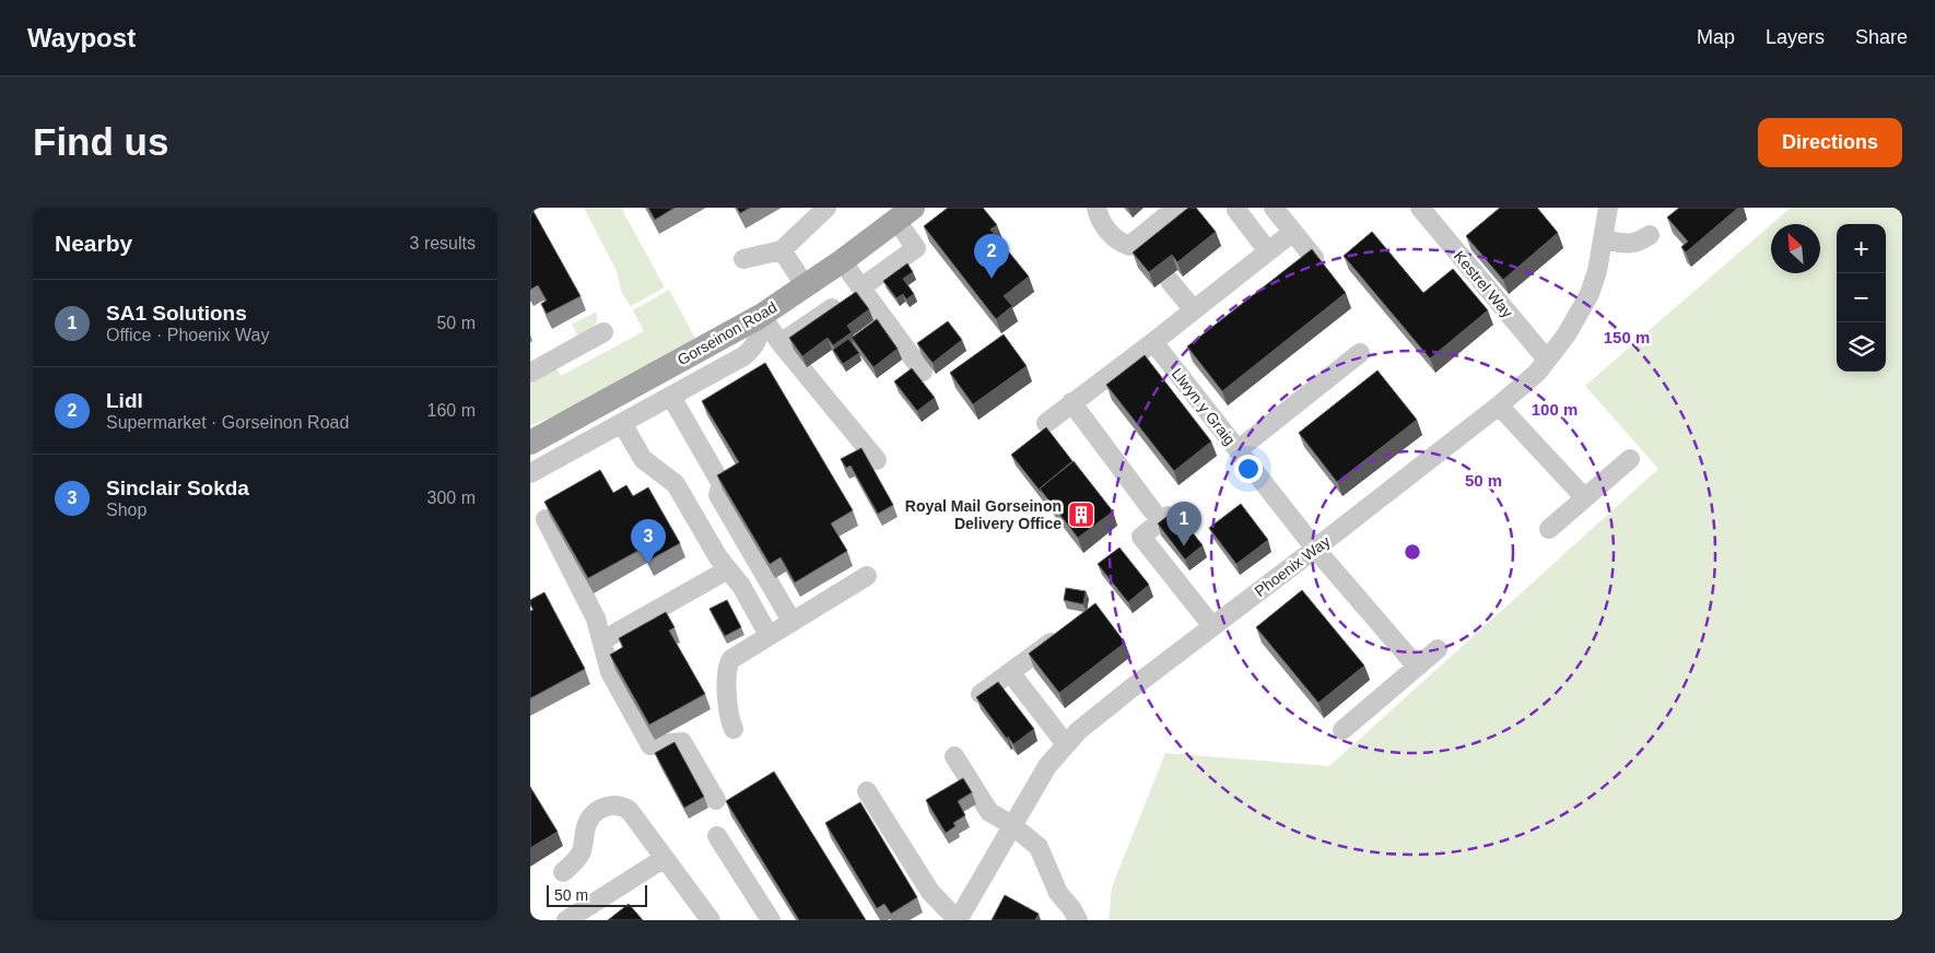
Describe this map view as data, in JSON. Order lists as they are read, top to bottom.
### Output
{
  "streets": {
    "main road": ["Gorseinon Road"],
    "street": ["Kestrel Way", "Llwyn y Graig", "Phoenix Way"]
  },
  "crossings": [
    ["Kestrel Way", "Phoenix Way"],
    ["Llwyn y Graig", "Phoenix Way"]
  ],
  "places": {
    "building": ["Royal Mail Gorseinon Delivery Office"]
  },
  "scale_bar": "50 m",
  "north": "top left",
  "page": {
    "header": "Waypost",
    "nav": ["Map", "Layers", "Share"],
    "buttons": "Directions",
    "title": "Find us",
    "heading": ["Nearby", "3 results"],
    "map_buttons": ["+", "−"],
    "pins": ["2", "1", "3"],
    "list": [
      {
        "mark": "1",
        "name": "SA1 Solutions",
        "note": "Office · Phoenix Way",
        "value": "50 m"
      },
      {
        "mark": "2",
        "name": "Lidl",
        "note": "Supermarket · Gorseinon Road",
        "value": "160 m"
      },
      {
        "mark": "3",
        "name": "Sinclair Sokda",
        "note": "Shop",
        "value": "300 m"
      }
    ],
    "scale": "50 m"
  },
  "rings": ["150 m", "100 m", "50 m"]
}
